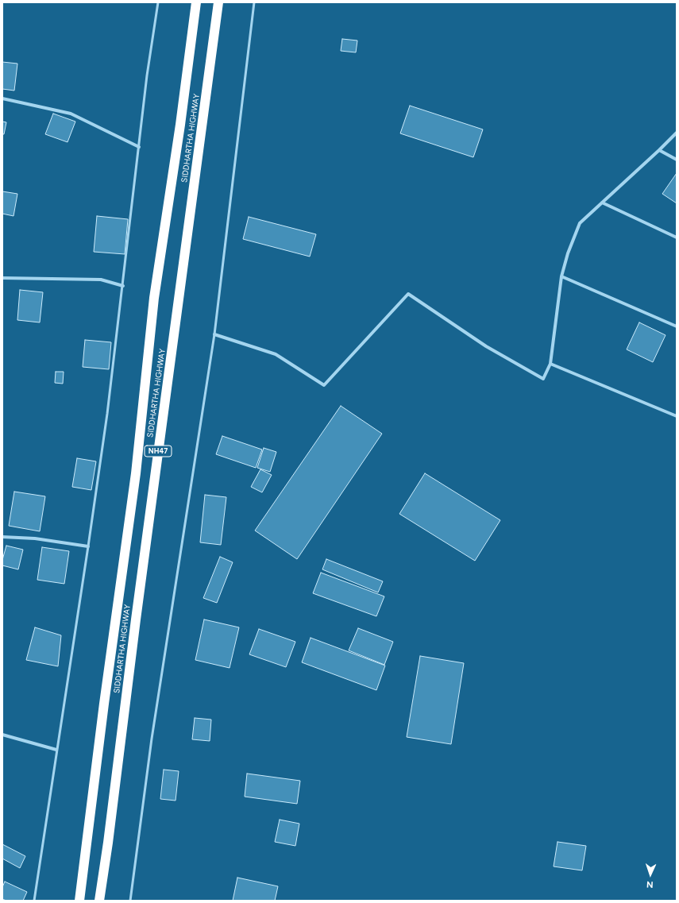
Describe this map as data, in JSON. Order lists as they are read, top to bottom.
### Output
{
  "streets": {
    "highway": ["SIDDHARTHA HIGHWAY", "NH47"]
  },
  "north": "bottom"
}
